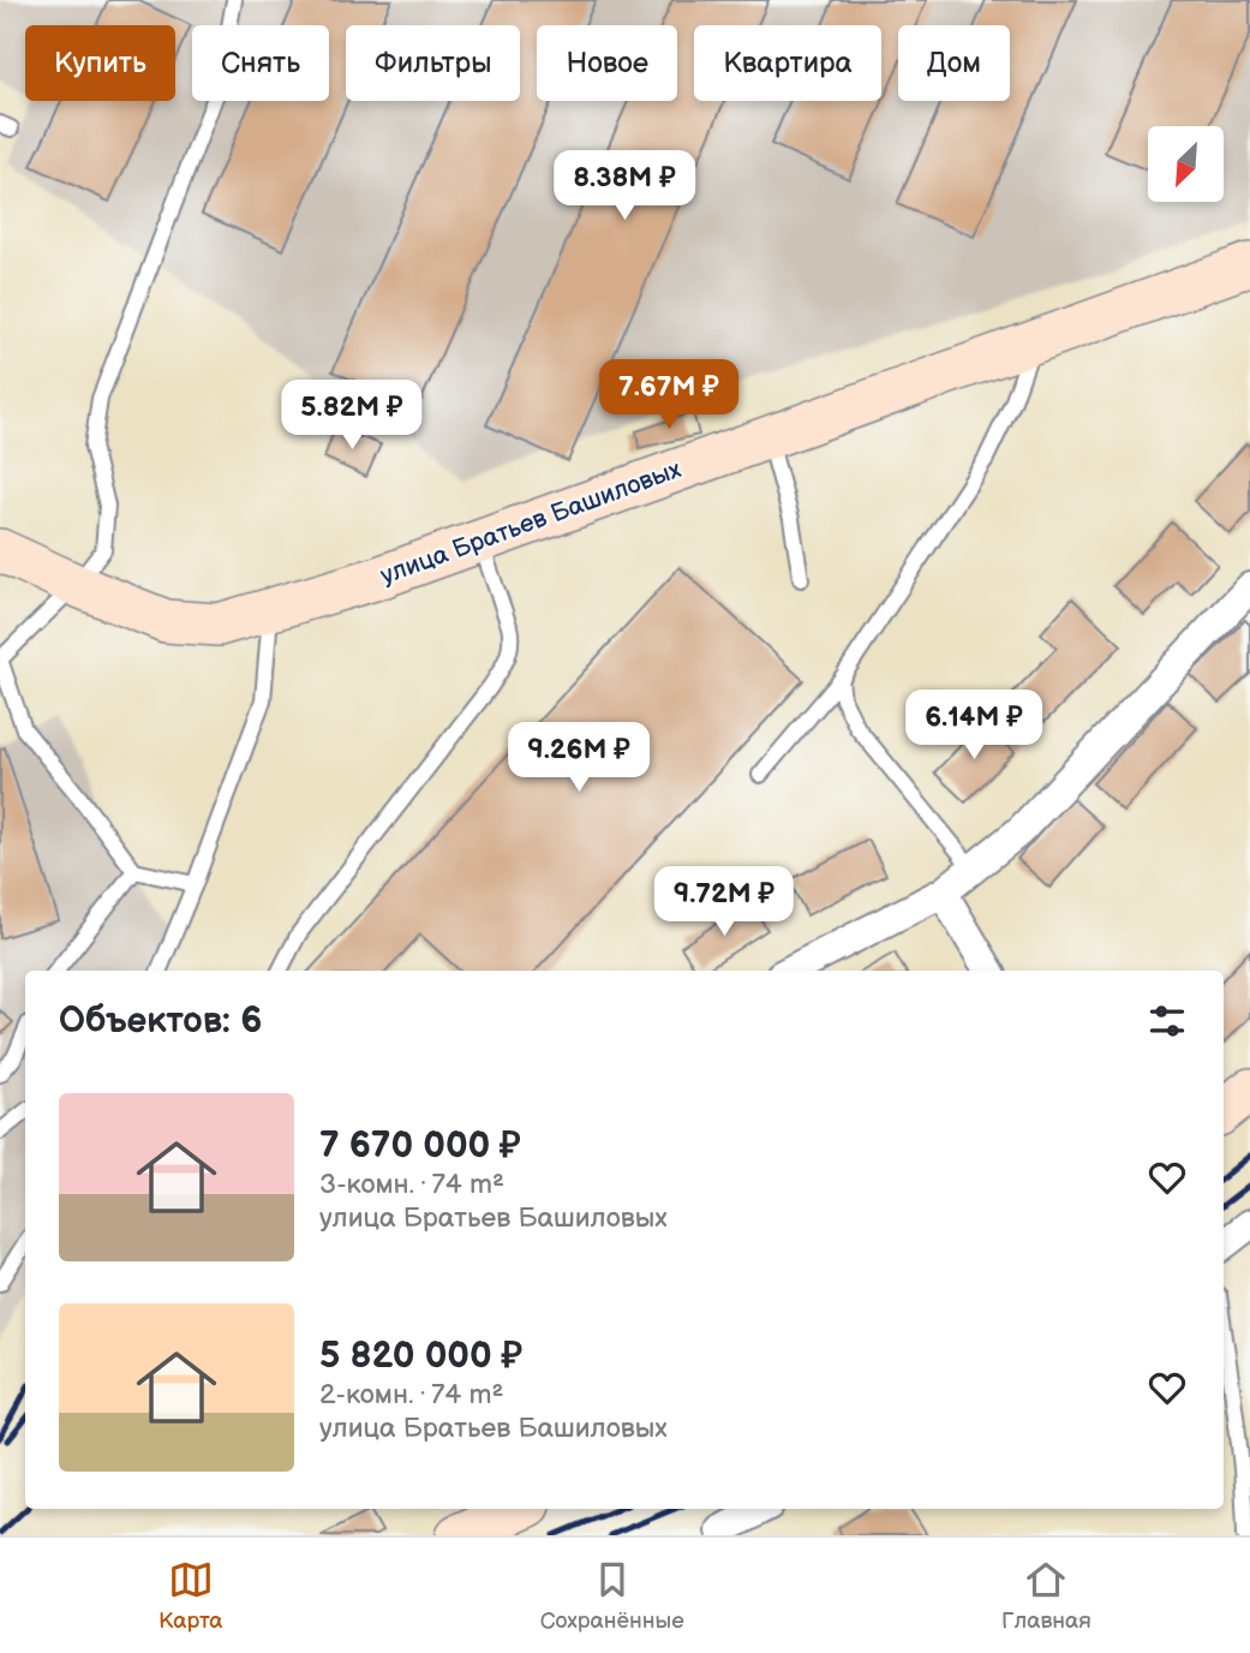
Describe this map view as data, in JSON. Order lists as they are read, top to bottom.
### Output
{
  "streets": {
    "street": ["улица Братьев Башиловых"]
  },
  "north": "bottom left",
  "page": {
    "chip": [
      "Купить",
      "Снять",
      "Фильтры",
      "Новое",
      "Квартира",
      "Дом"
    ],
    "price": [
      "8.38M ₽",
      "7.67M ₽",
      "5.82M ₽",
      "6.14M ₽",
      "9.26M ₽",
      "9.72M ₽"
    ],
    "heading": "Объектов: 6",
    "list": [
      {
        "name": "7 670 000 ₽",
        "note": "3-комн. · 74 m² · улица Братьев Башиловых"
      },
      {
        "name": "5 820 000 ₽",
        "note": "2-комн. · 74 m² · улица Братьев Башиловых"
      }
    ],
    "tabs": ["Карта", "Сохранённые", "Главная"]
  }
}
